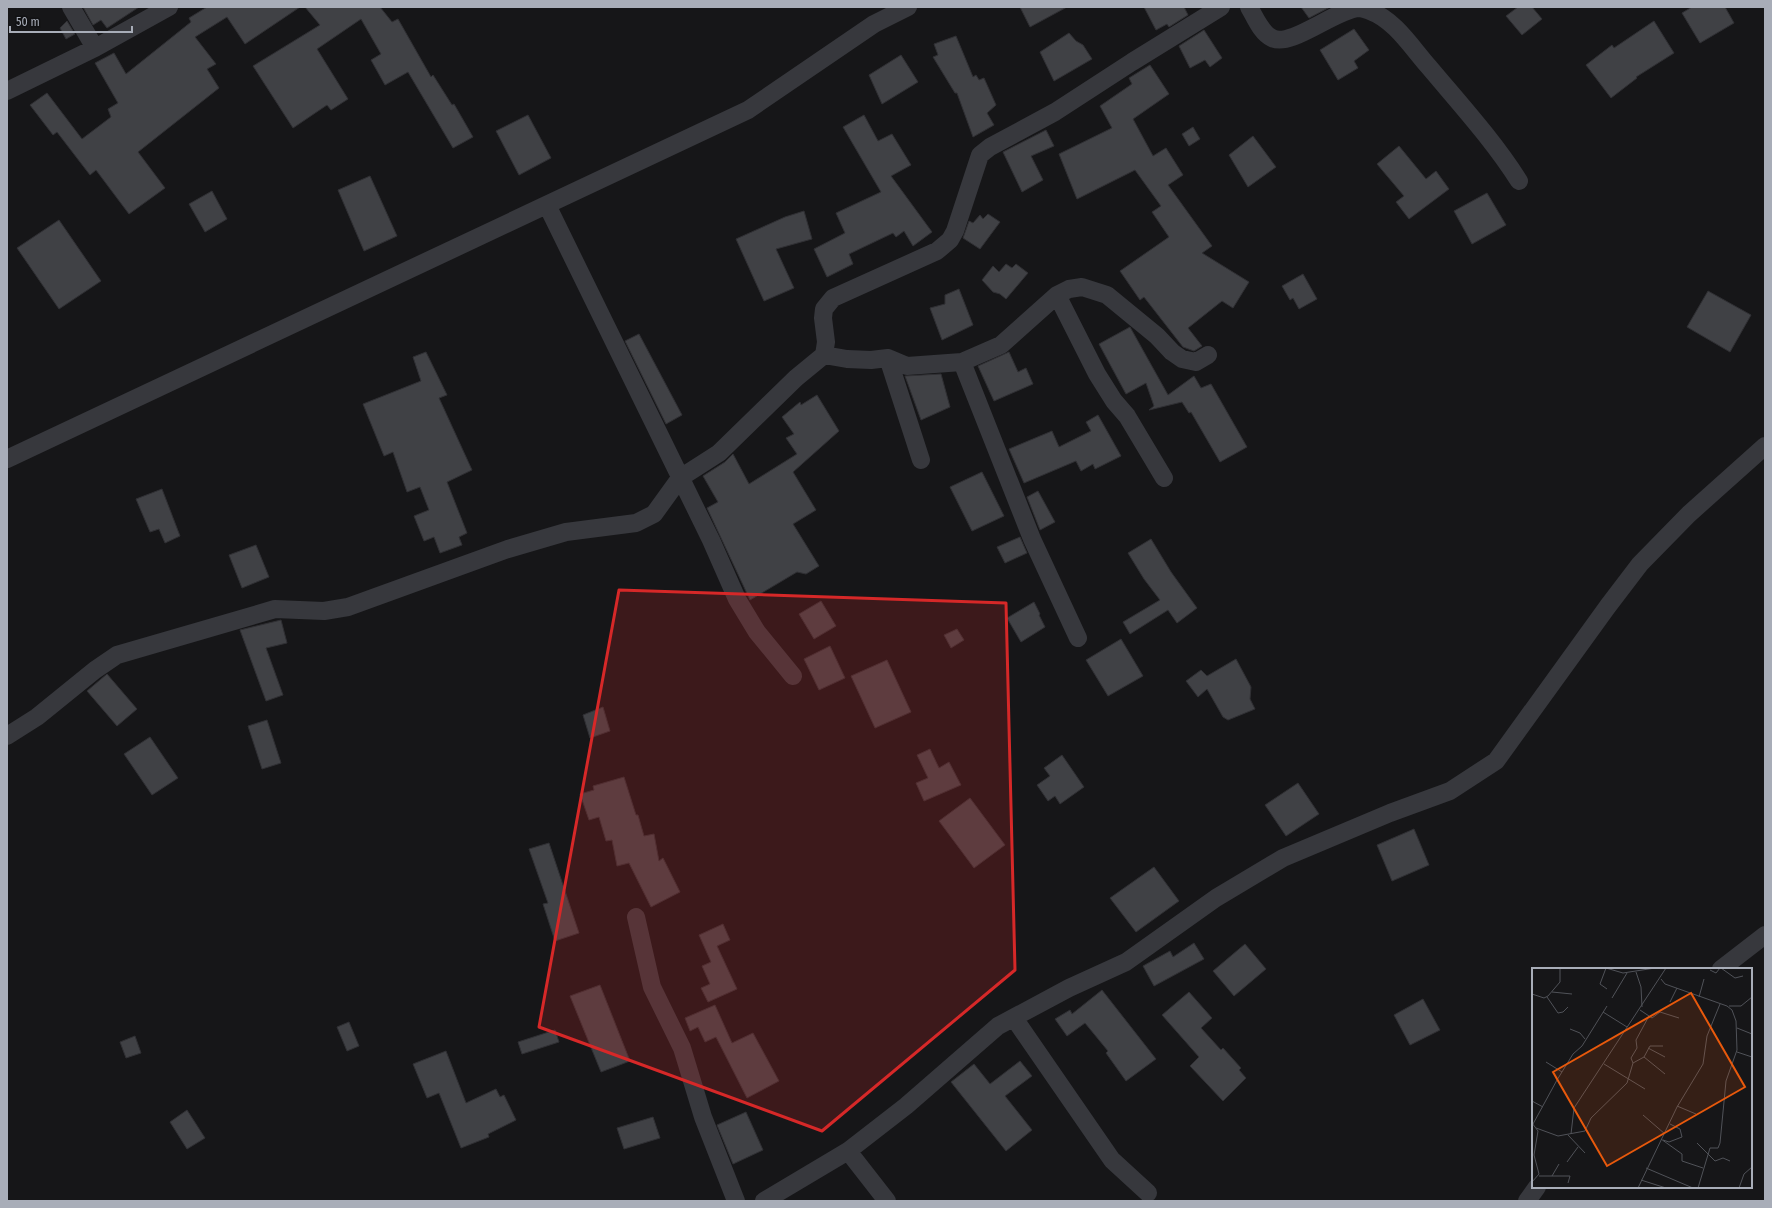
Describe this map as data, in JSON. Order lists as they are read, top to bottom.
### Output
{
  "scale_bar": "50 m"
}
